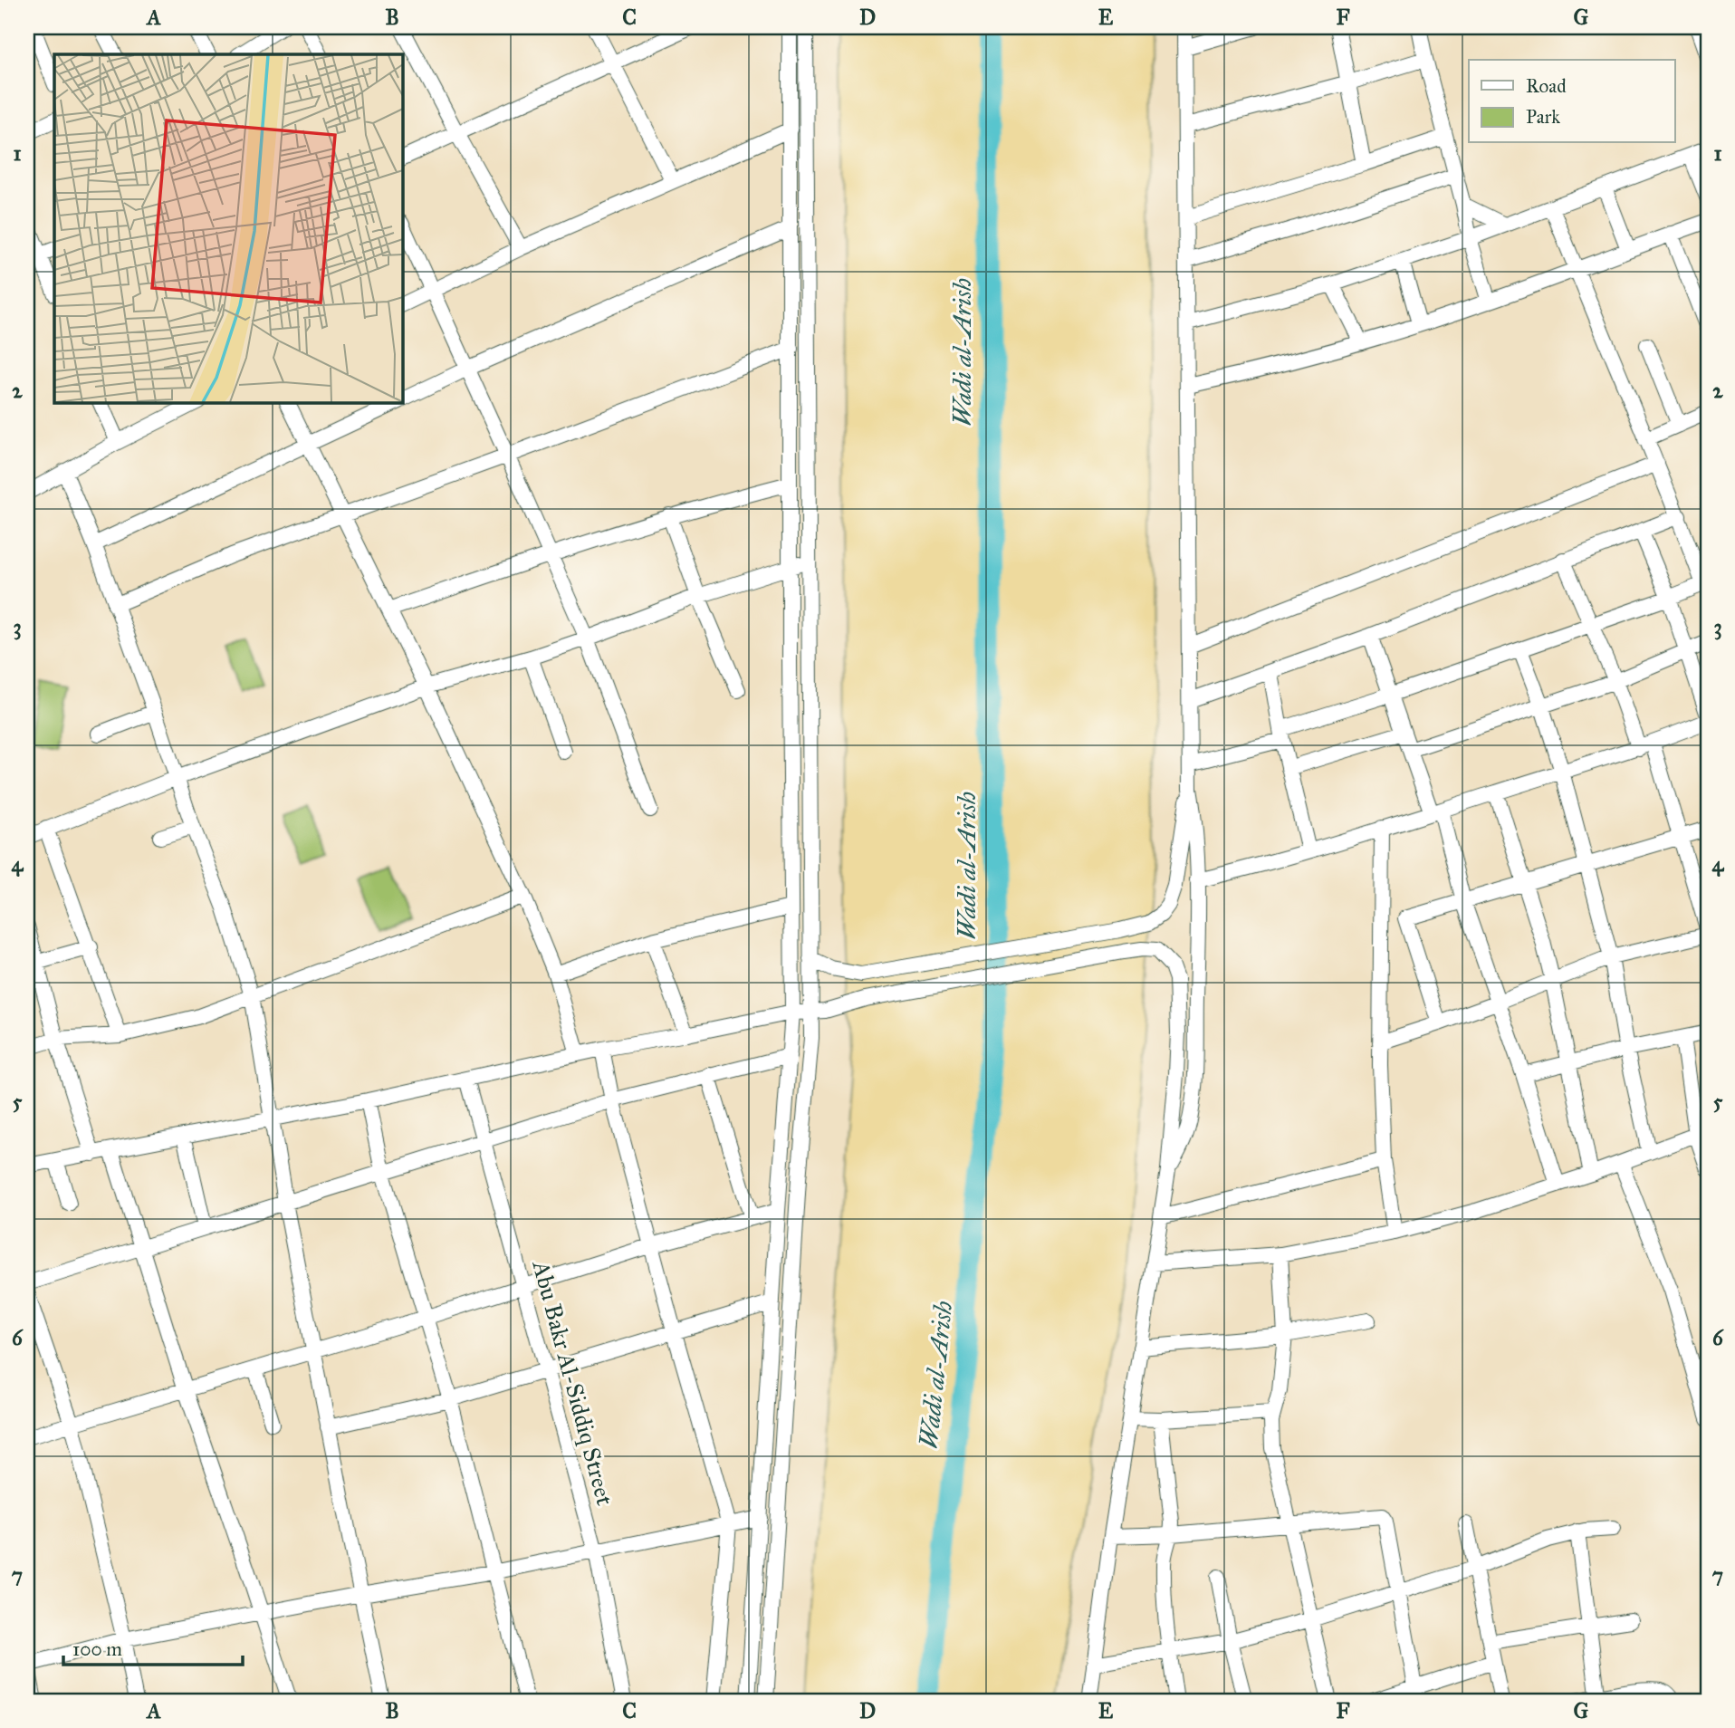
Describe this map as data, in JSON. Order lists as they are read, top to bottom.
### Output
{
  "streets": {
    "street": ["Abu Bakr Al-Siddiq Street"]
  },
  "water": ["Wadi al-Arish"],
  "legend": ["Road", "Park"],
  "scale_bar": "100 m",
  "grid": {
    "columns": [
      "A",
      "B",
      "C",
      "D",
      "E",
      "F",
      "G"
    ],
    "rows": [
      "1",
      "2",
      "3",
      "4",
      "5",
      "6",
      "7"
    ]
  }
}
